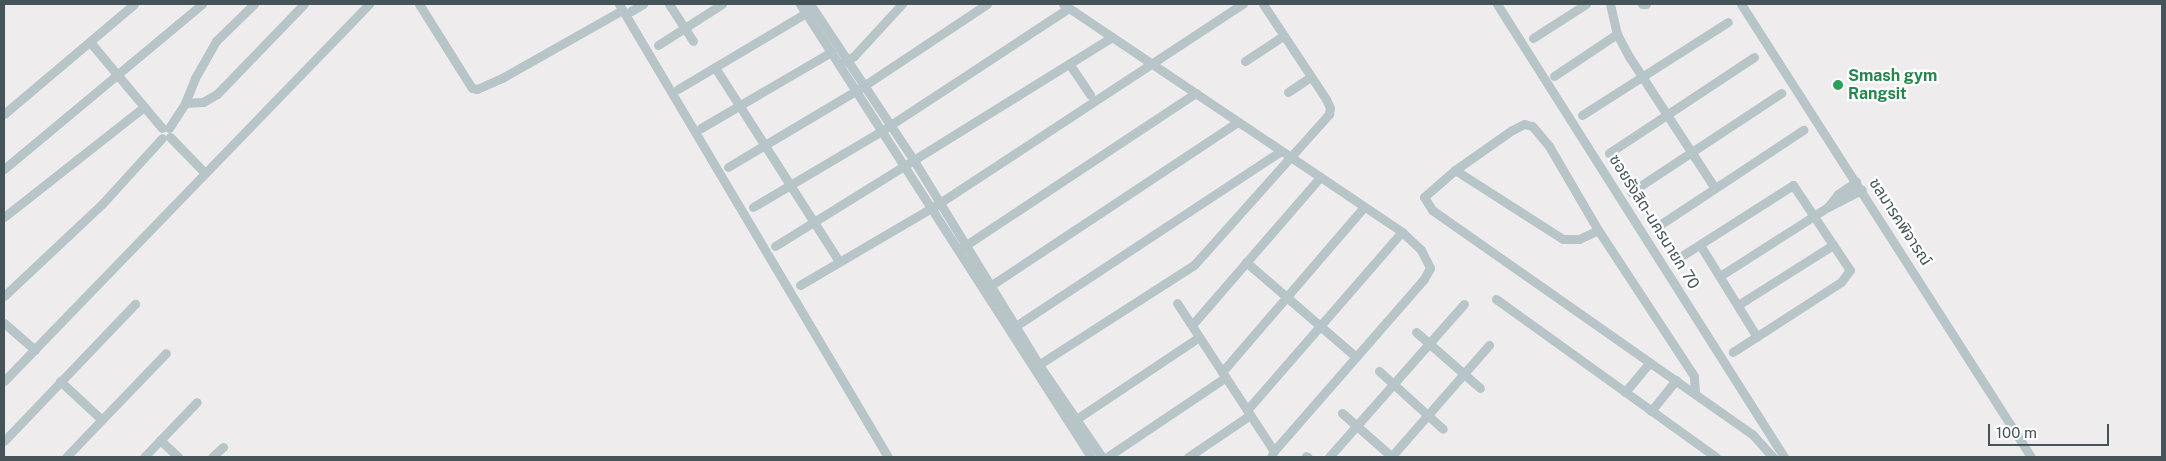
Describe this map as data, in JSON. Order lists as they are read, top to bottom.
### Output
{
  "streets": {
    "street": ["ซอยรังสิต-นครนายก 70", "ชลมารคพิจารณ์"]
  },
  "places": ["Smash gym Rangsit"],
  "scale_bar": "100 m"
}
